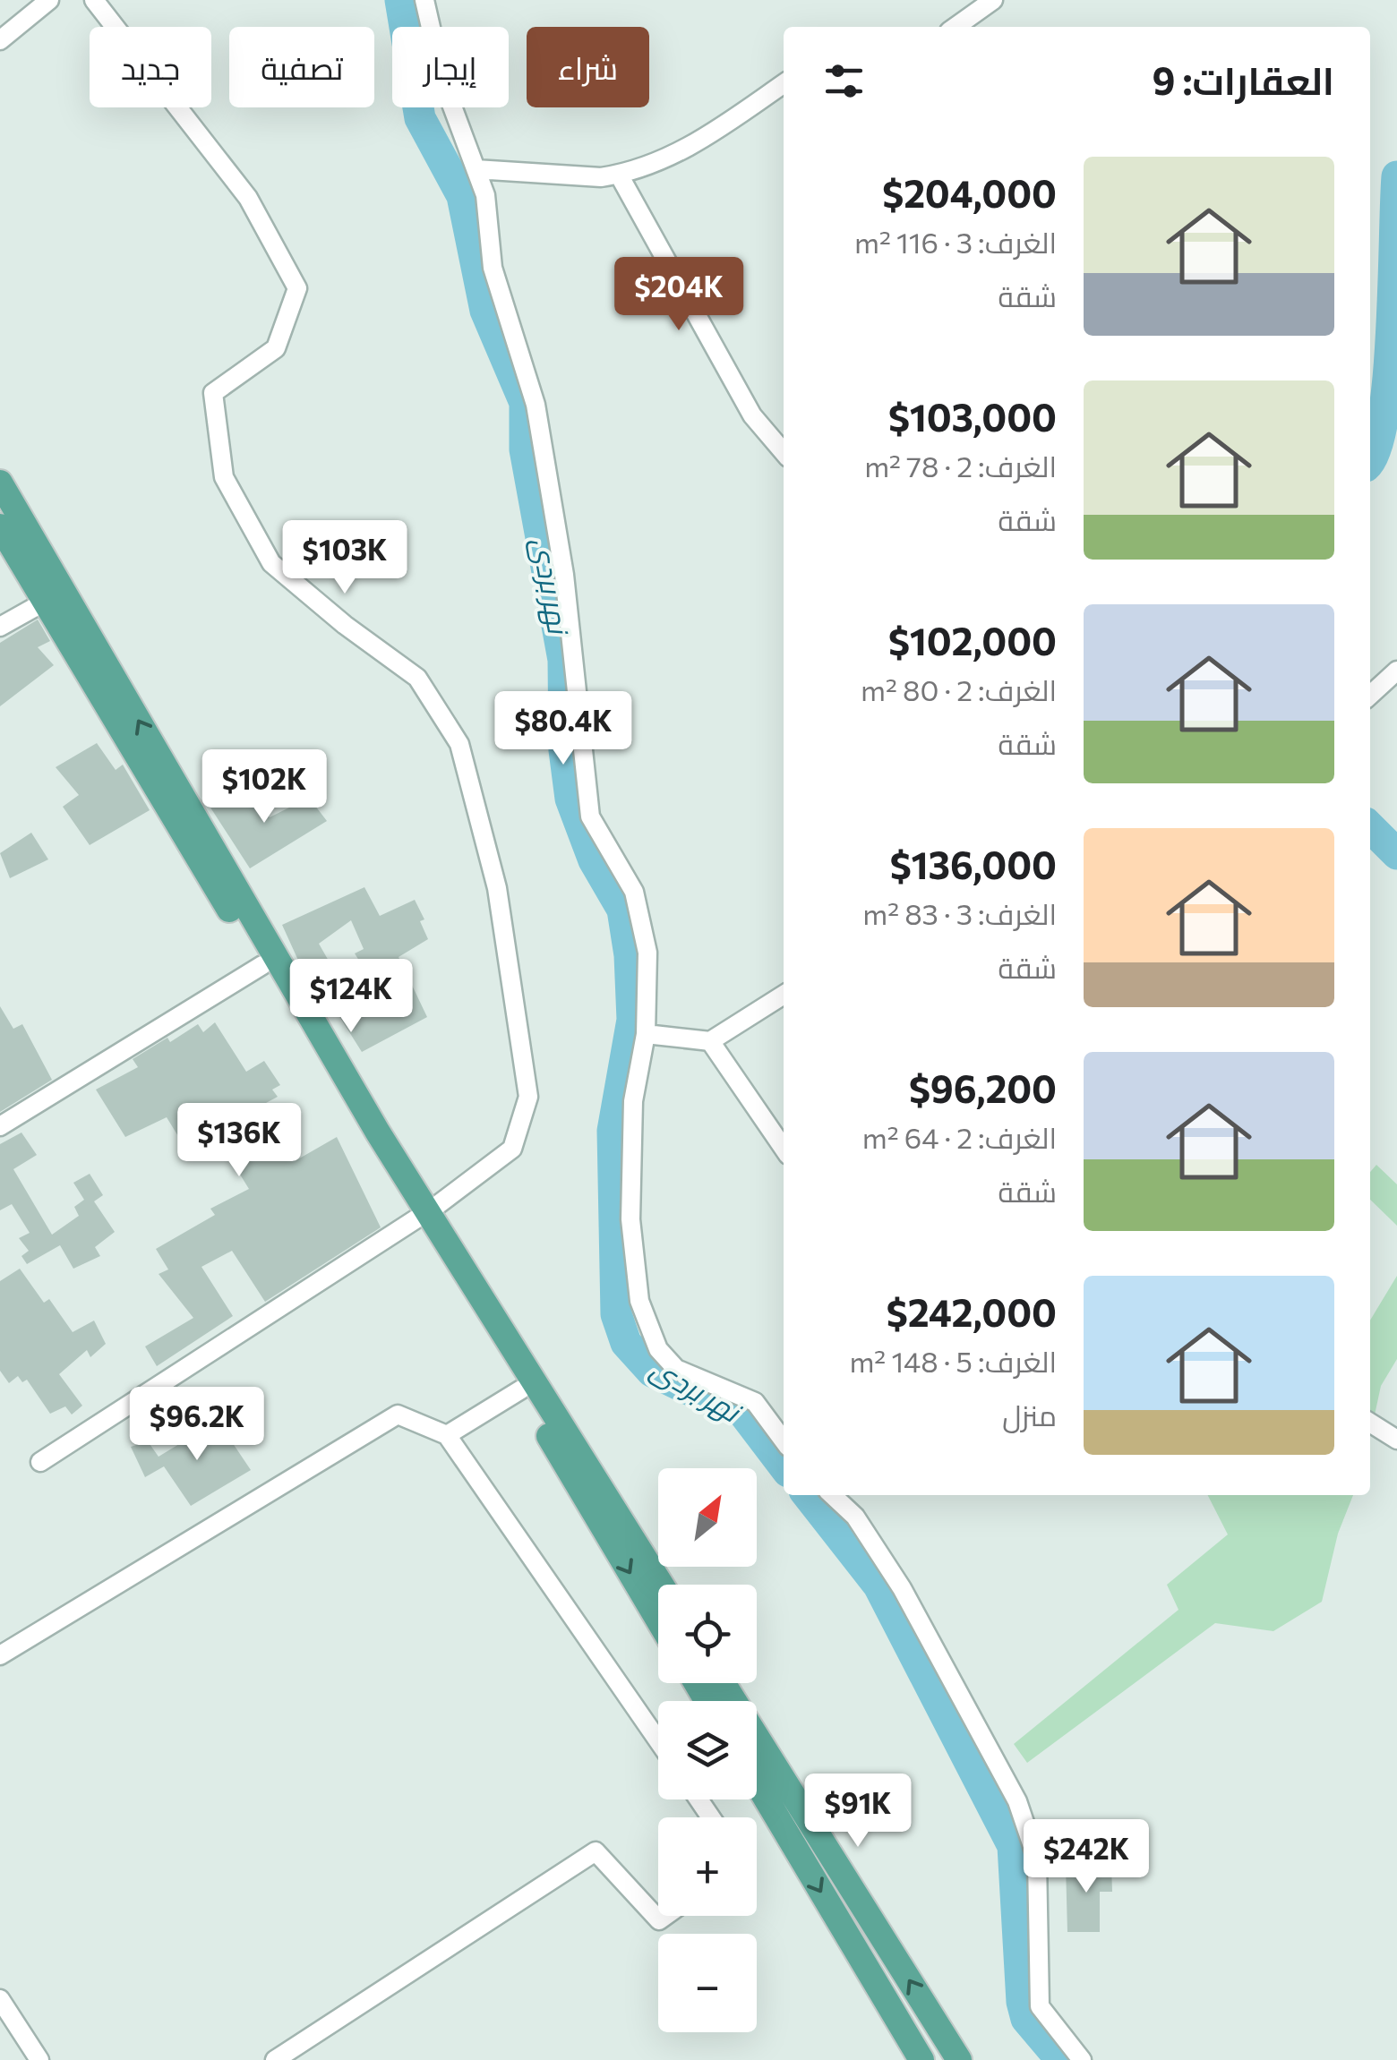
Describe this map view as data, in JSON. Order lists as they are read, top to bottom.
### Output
{
  "water": ["نهر بردى"],
  "north": "top right",
  "page": {
    "chip": [
      "شراء",
      "إيجار",
      "تصفية",
      "جديد"
    ],
    "heading": "العقارات: 9",
    "list": [
      {
        "name": "$204,000",
        "note": "الغرف: 3 · 116 m² · شقة"
      },
      {
        "name": "$103,000",
        "note": "الغرف: 2 · 78 m² · شقة"
      },
      {
        "name": "$102,000",
        "note": "الغرف: 2 · 80 m² · شقة"
      },
      {
        "name": "$136,000",
        "note": "الغرف: 3 · 83 m² · شقة"
      },
      {
        "name": "$96,200",
        "note": "الغرف: 2 · 64 m² · شقة"
      },
      {
        "name": "$242,000",
        "note": "الغرف: 5 · 148 m² · منزل"
      }
    ],
    "price": [
      "$204K",
      "$103K",
      "$80.4K",
      "$102K",
      "$124K",
      "$136K",
      "$96.2K",
      "$91K",
      "$242K"
    ],
    "map_buttons": ["+", "−"]
  }
}
